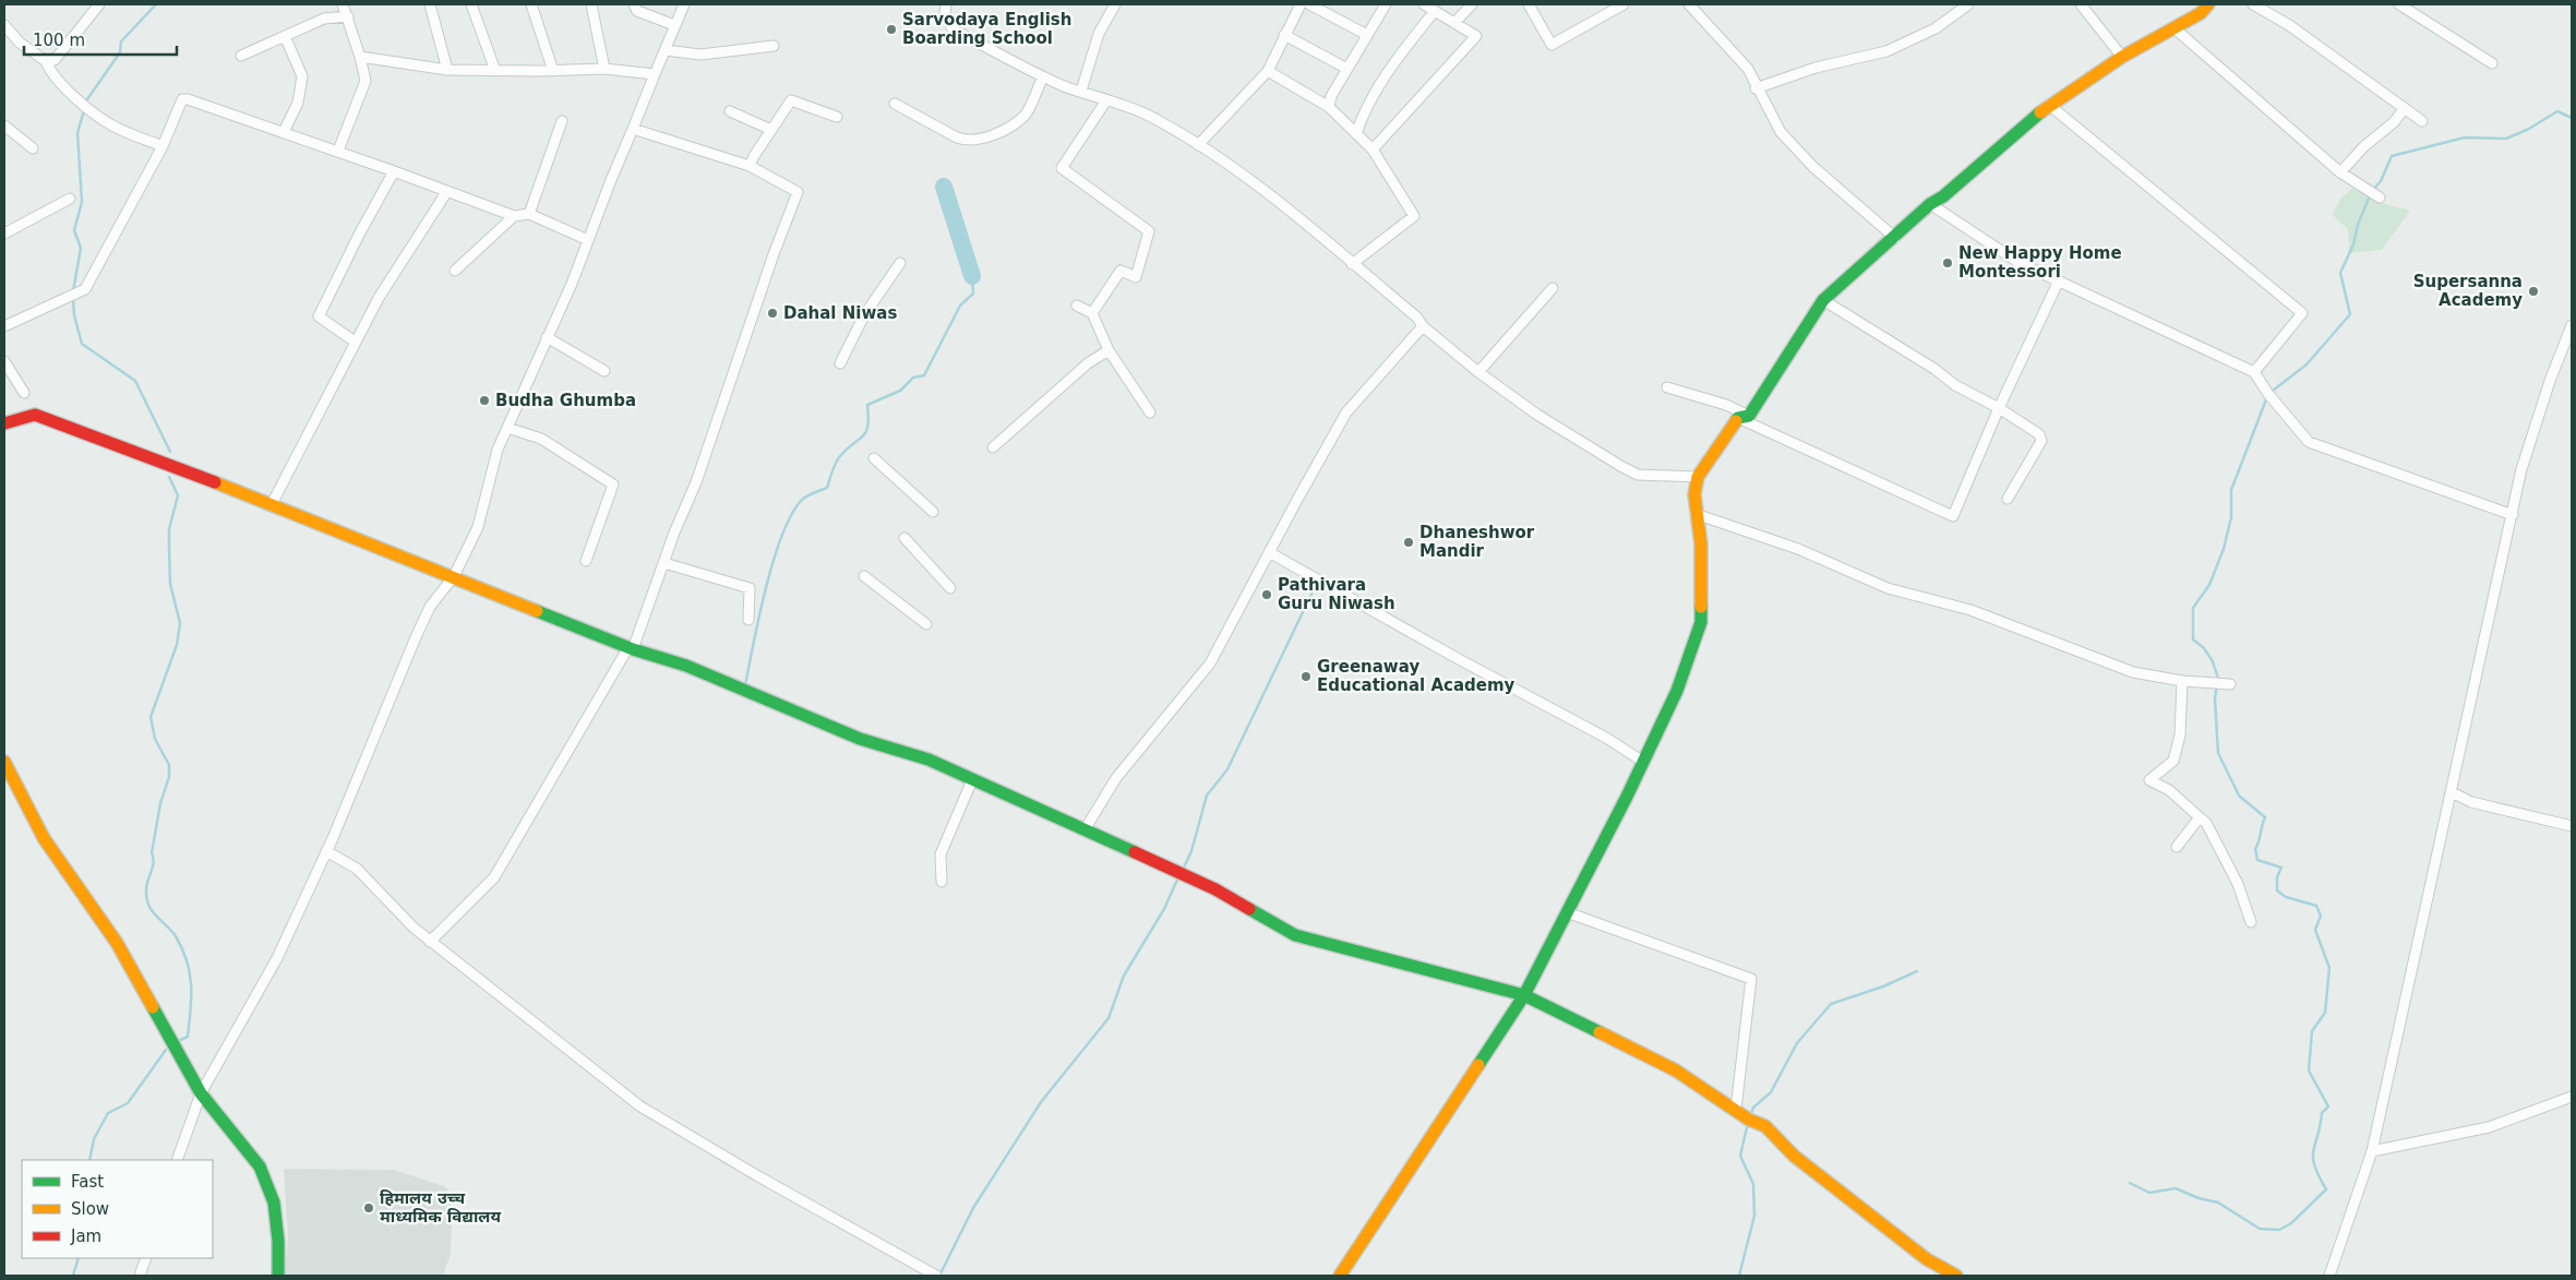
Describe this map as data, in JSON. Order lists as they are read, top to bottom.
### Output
{
  "places": [
    "Sarvodaya English Boarding School",
    "New Happy Home Montessori",
    "Supersanna Academy",
    "Dahal Niwas",
    "Budha Ghumba",
    "Dhaneshwor Mandir",
    "Pathivara Guru Niwash",
    "Greenaway Educational Academy",
    "हिमालय उच्च माध्यमिक विद्यालय"
  ],
  "legend": ["Fast", "Slow", "Jam"],
  "scale_bar": "100 m"
}
